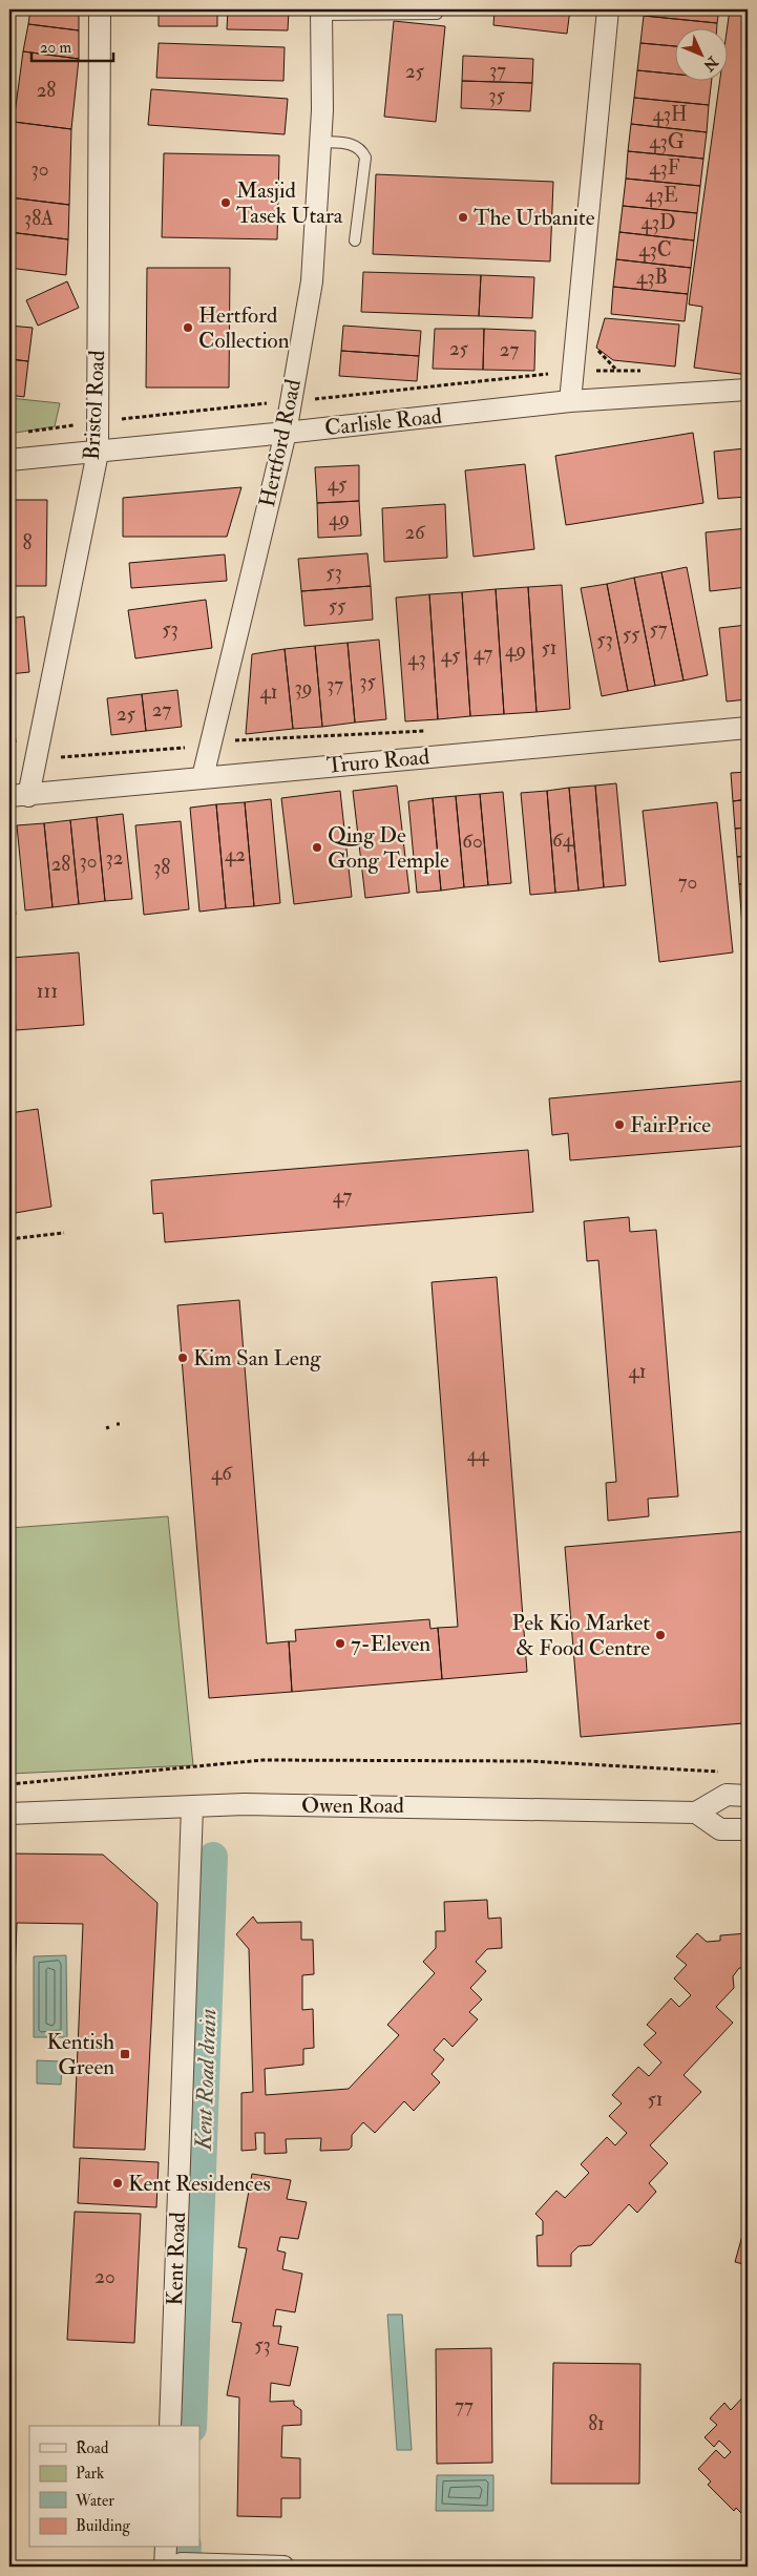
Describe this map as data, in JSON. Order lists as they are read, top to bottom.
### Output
{
  "streets": {
    "street": [
      "Bristol Road",
      "Carlisle Road",
      "Hertford Road",
      "Truro Road",
      "Owen Road",
      "Kent Road"
    ]
  },
  "crossings": [
    ["Bristol Road", "Carlisle Road"],
    ["Bristol Road", "Truro Road"],
    ["Carlisle Road", "Hertford Road"],
    ["Hertford Road", "Truro Road"],
    ["Owen Road", "Kent Road"]
  ],
  "water": ["Kent Road drain"],
  "places": {
    "other": [
      "Masjid Tasek Utara",
      "The Urbanite",
      "Hertford Collection",
      "Qing De Gong Temple",
      "FairPrice",
      "Kim San Leng",
      "Pek Kio Market & Food Centre",
      "7-Eleven",
      "Kent Residences"
    ],
    "transit": ["Kentish Green"]
  },
  "house_numbers": [
    "37",
    "25",
    "28",
    "35",
    "43H",
    "43G",
    "43F",
    "30",
    "43E",
    "38A",
    "43D",
    "43C",
    "43B",
    "25",
    "27",
    "45",
    "49",
    "26",
    "8",
    "53",
    "55",
    "53",
    "57",
    "55",
    "53",
    "51",
    "49",
    "47",
    "45",
    "43",
    "35",
    "37",
    "39",
    "41",
    "27",
    "25",
    "64",
    "60",
    "42",
    "32",
    "30",
    "28",
    "38",
    "70",
    "111",
    "47",
    "41",
    "44",
    "46",
    "51",
    "20",
    "53",
    "77",
    "81"
  ],
  "legend": [
    "Road",
    "Park",
    "Water",
    "Building"
  ],
  "scale_bar": "20 m",
  "north": "bottom right"
}
